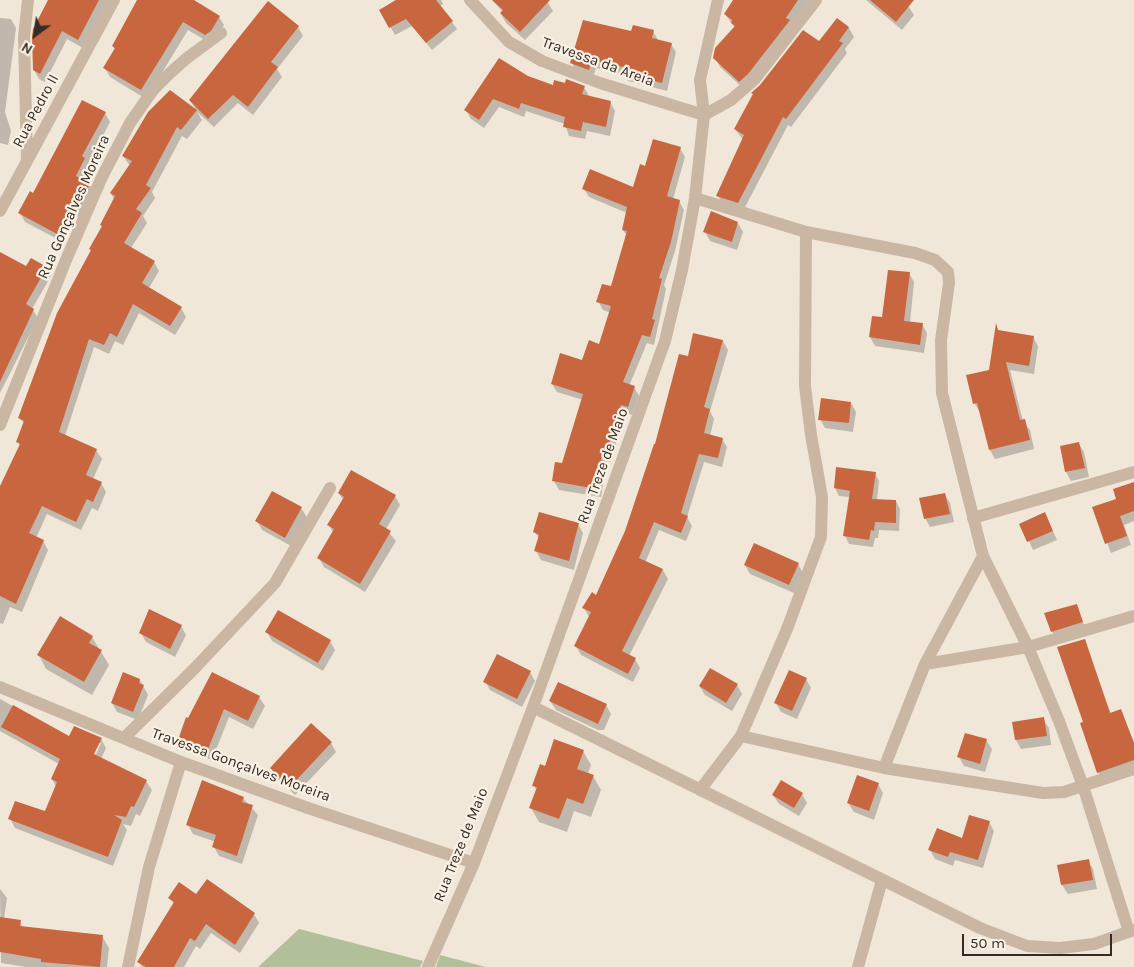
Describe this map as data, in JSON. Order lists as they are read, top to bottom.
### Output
{
  "streets": {
    "street": [
      "Travessa da Areia",
      "Rua Pedro II",
      "Rua Gonçalves Moreira",
      "Rua Treze de Maio",
      "Travessa Gonçalves Moreira"
    ]
  },
  "crossings": [
    ["Travessa da Areia", "Rua Treze de Maio"],
    ["Rua Treze de Maio", "Travessa Gonçalves Moreira"]
  ],
  "scale_bar": "50 m",
  "north": "bottom left"
}
